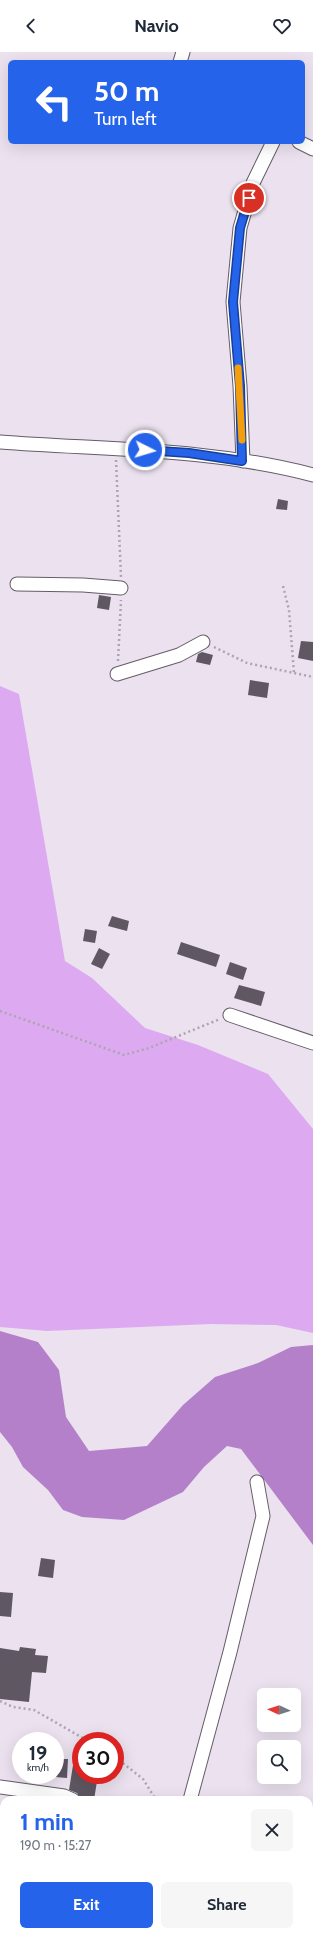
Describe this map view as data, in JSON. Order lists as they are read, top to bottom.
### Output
{
  "north": "left",
  "page": {
    "header": "Navio",
    "turn": ["50 m", "Turn left"],
    "speed": "19 km/h",
    "limit": "30",
    "heading": ["1 min", "190 m · 15:27"],
    "buttons": ["Exit", "Share"]
  }
}
